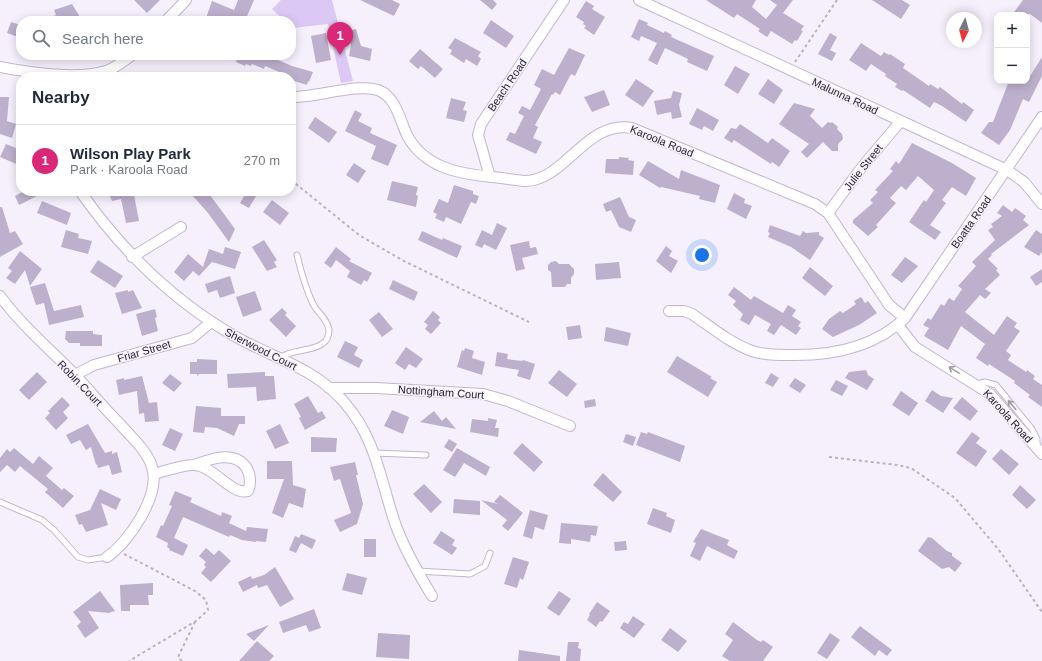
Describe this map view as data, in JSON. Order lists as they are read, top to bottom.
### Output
{
  "streets": {
    "street": [
      "Beach Road",
      "Malunna Road",
      "Karoola Road",
      "Julie Street",
      "Boatta Road",
      "Sherwood Court",
      "Friar Street",
      "Robin Court",
      "Nottingham Court"
    ]
  },
  "crossings": [
    ["Beach Road", "Karoola Road"],
    ["Malunna Road", "Julie Street"],
    ["Malunna Road", "Boatta Road"],
    ["Karoola Road", "Julie Street"],
    ["Karoola Road", "Boatta Road"],
    ["Sherwood Court", "Friar Street"],
    ["Sherwood Court", "Nottingham Court"],
    ["Friar Street", "Robin Court"]
  ],
  "north": "bottom",
  "page": {
    "map_buttons": ["+", "−"],
    "search": "Search here",
    "pins": "1",
    "heading": "Nearby",
    "list": [
      {
        "mark": "1",
        "name": "Wilson Play Park",
        "note": "Park · Karoola Road",
        "value": "270 m"
      }
    ]
  }
}
